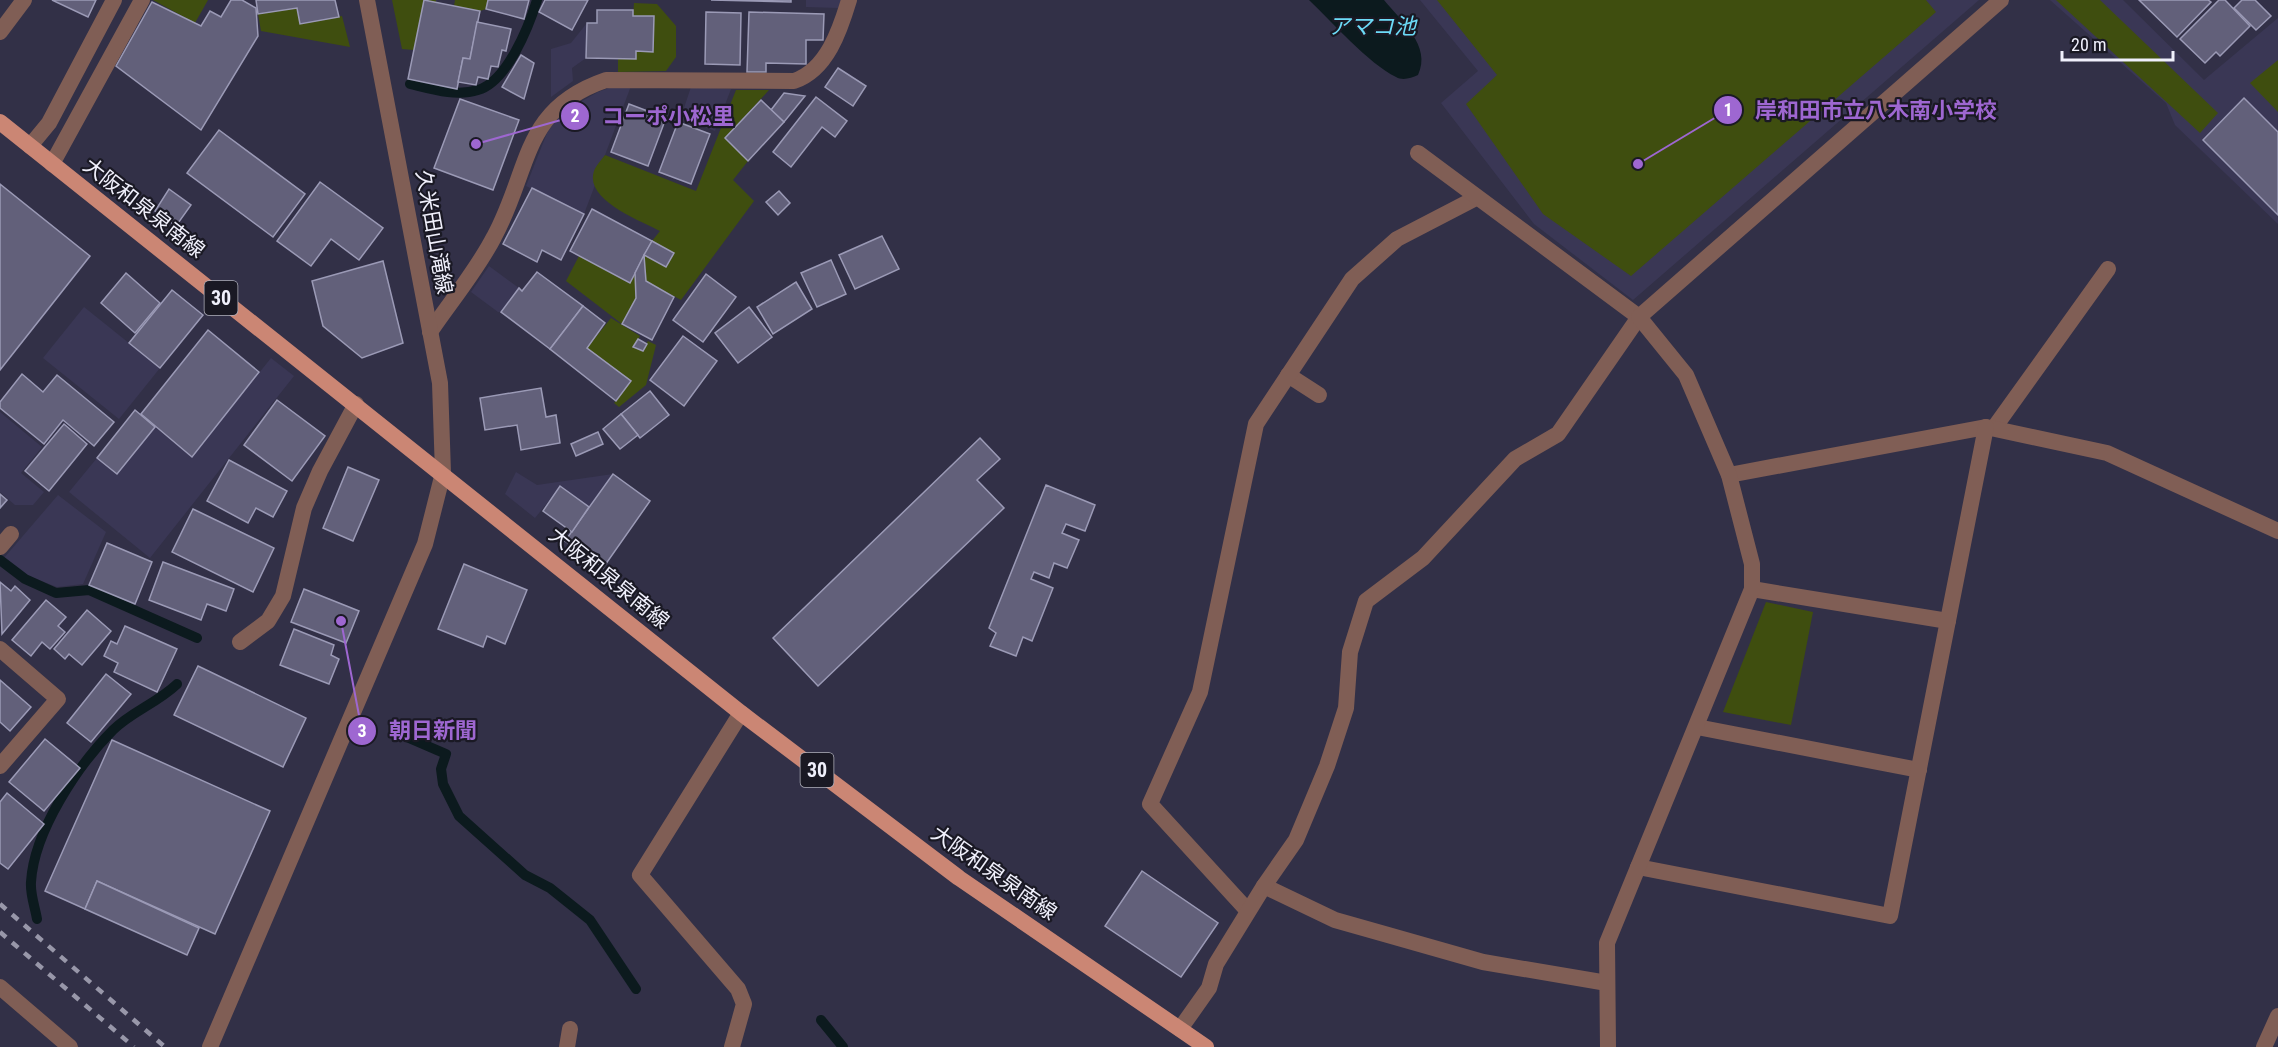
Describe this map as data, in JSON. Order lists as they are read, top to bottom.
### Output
{
  "streets": {
    "main road": ["大阪和泉泉南線", "30"],
    "street": ["久米田山滝線"]
  },
  "crossings": [
    ["大阪和泉泉南線", "久米田山滝線"]
  ],
  "water": ["アマコ池"],
  "places": ["コーポ小松里", "岸和田市立八木南小学校", "朝日新聞"],
  "scale_bar": "20 m"
}
